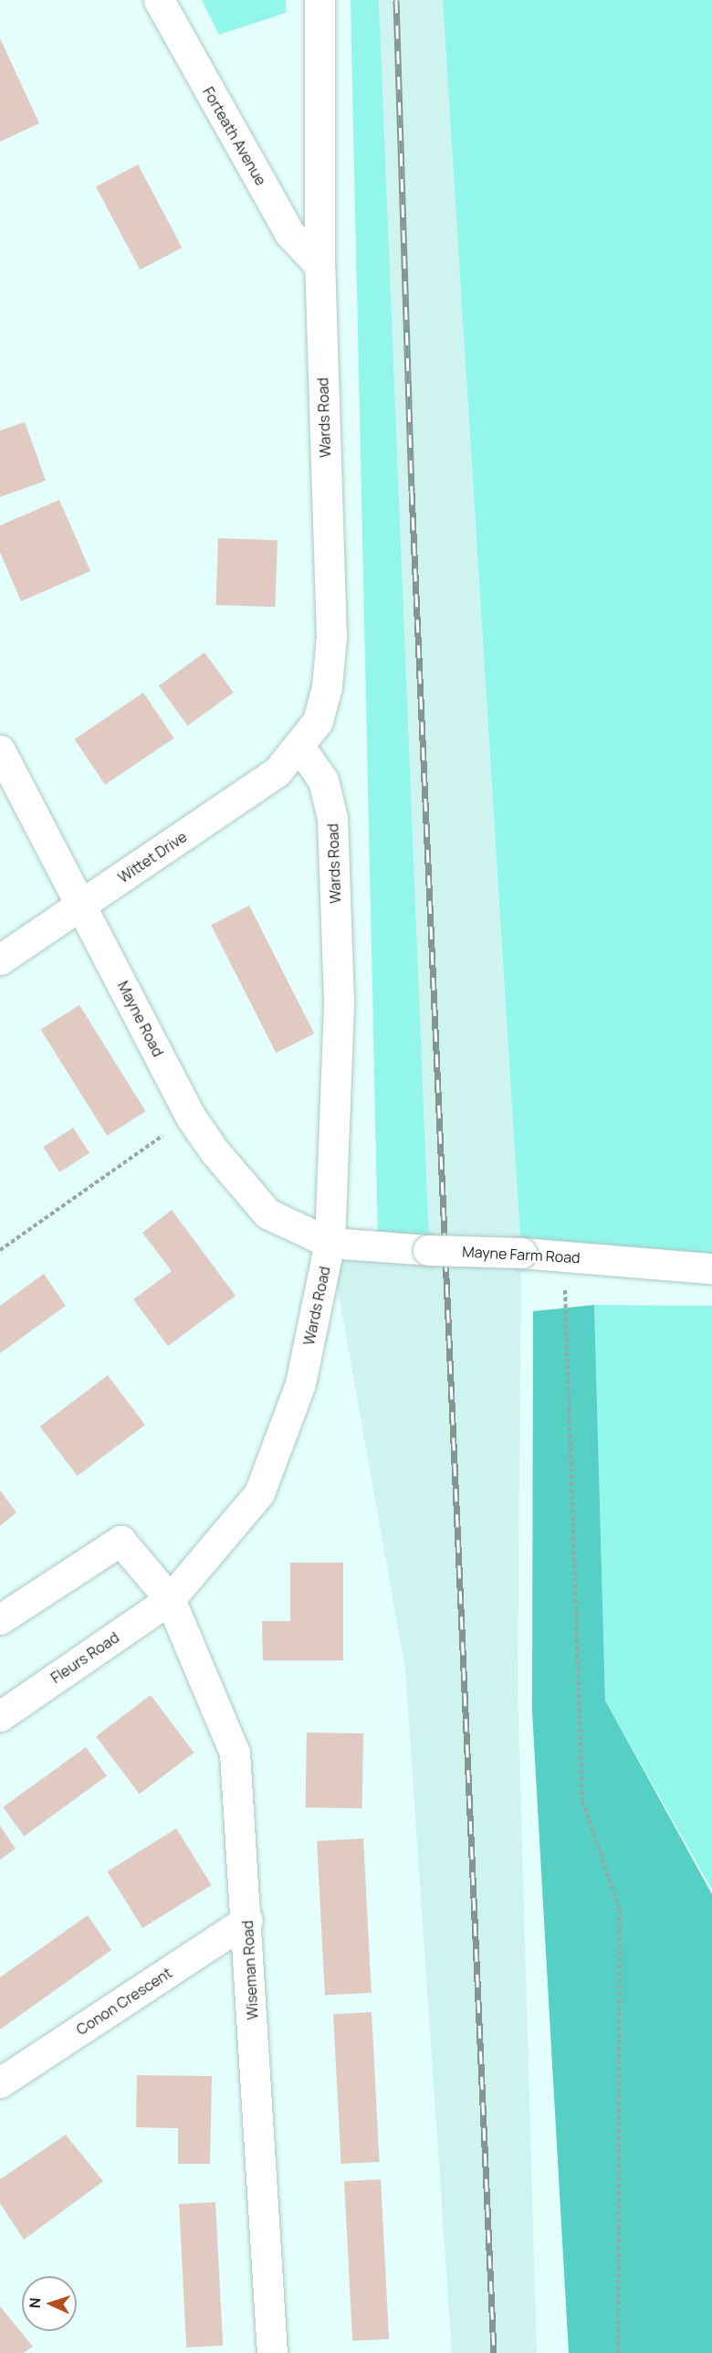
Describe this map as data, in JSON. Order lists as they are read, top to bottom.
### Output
{
  "streets": {
    "street": [
      "Forteath Avenue",
      "Wards Road",
      "Wittet Drive",
      "Mayne Road",
      "Mayne Farm Road",
      "Fleurs Road",
      "Wiseman Road",
      "Conon Crescent"
    ]
  },
  "crossings": [
    ["Forteath Avenue", "Wards Road"],
    ["Wards Road", "Wittet Drive"],
    ["Wards Road", "Mayne Road"],
    ["Wards Road", "Mayne Farm Road"],
    ["Wards Road", "Fleurs Road"],
    ["Wards Road", "Wiseman Road"],
    ["Wittet Drive", "Mayne Road"],
    ["Mayne Road", "Mayne Farm Road"],
    ["Fleurs Road", "Wiseman Road"],
    ["Wiseman Road", "Conon Crescent"]
  ],
  "north": "left"
}
